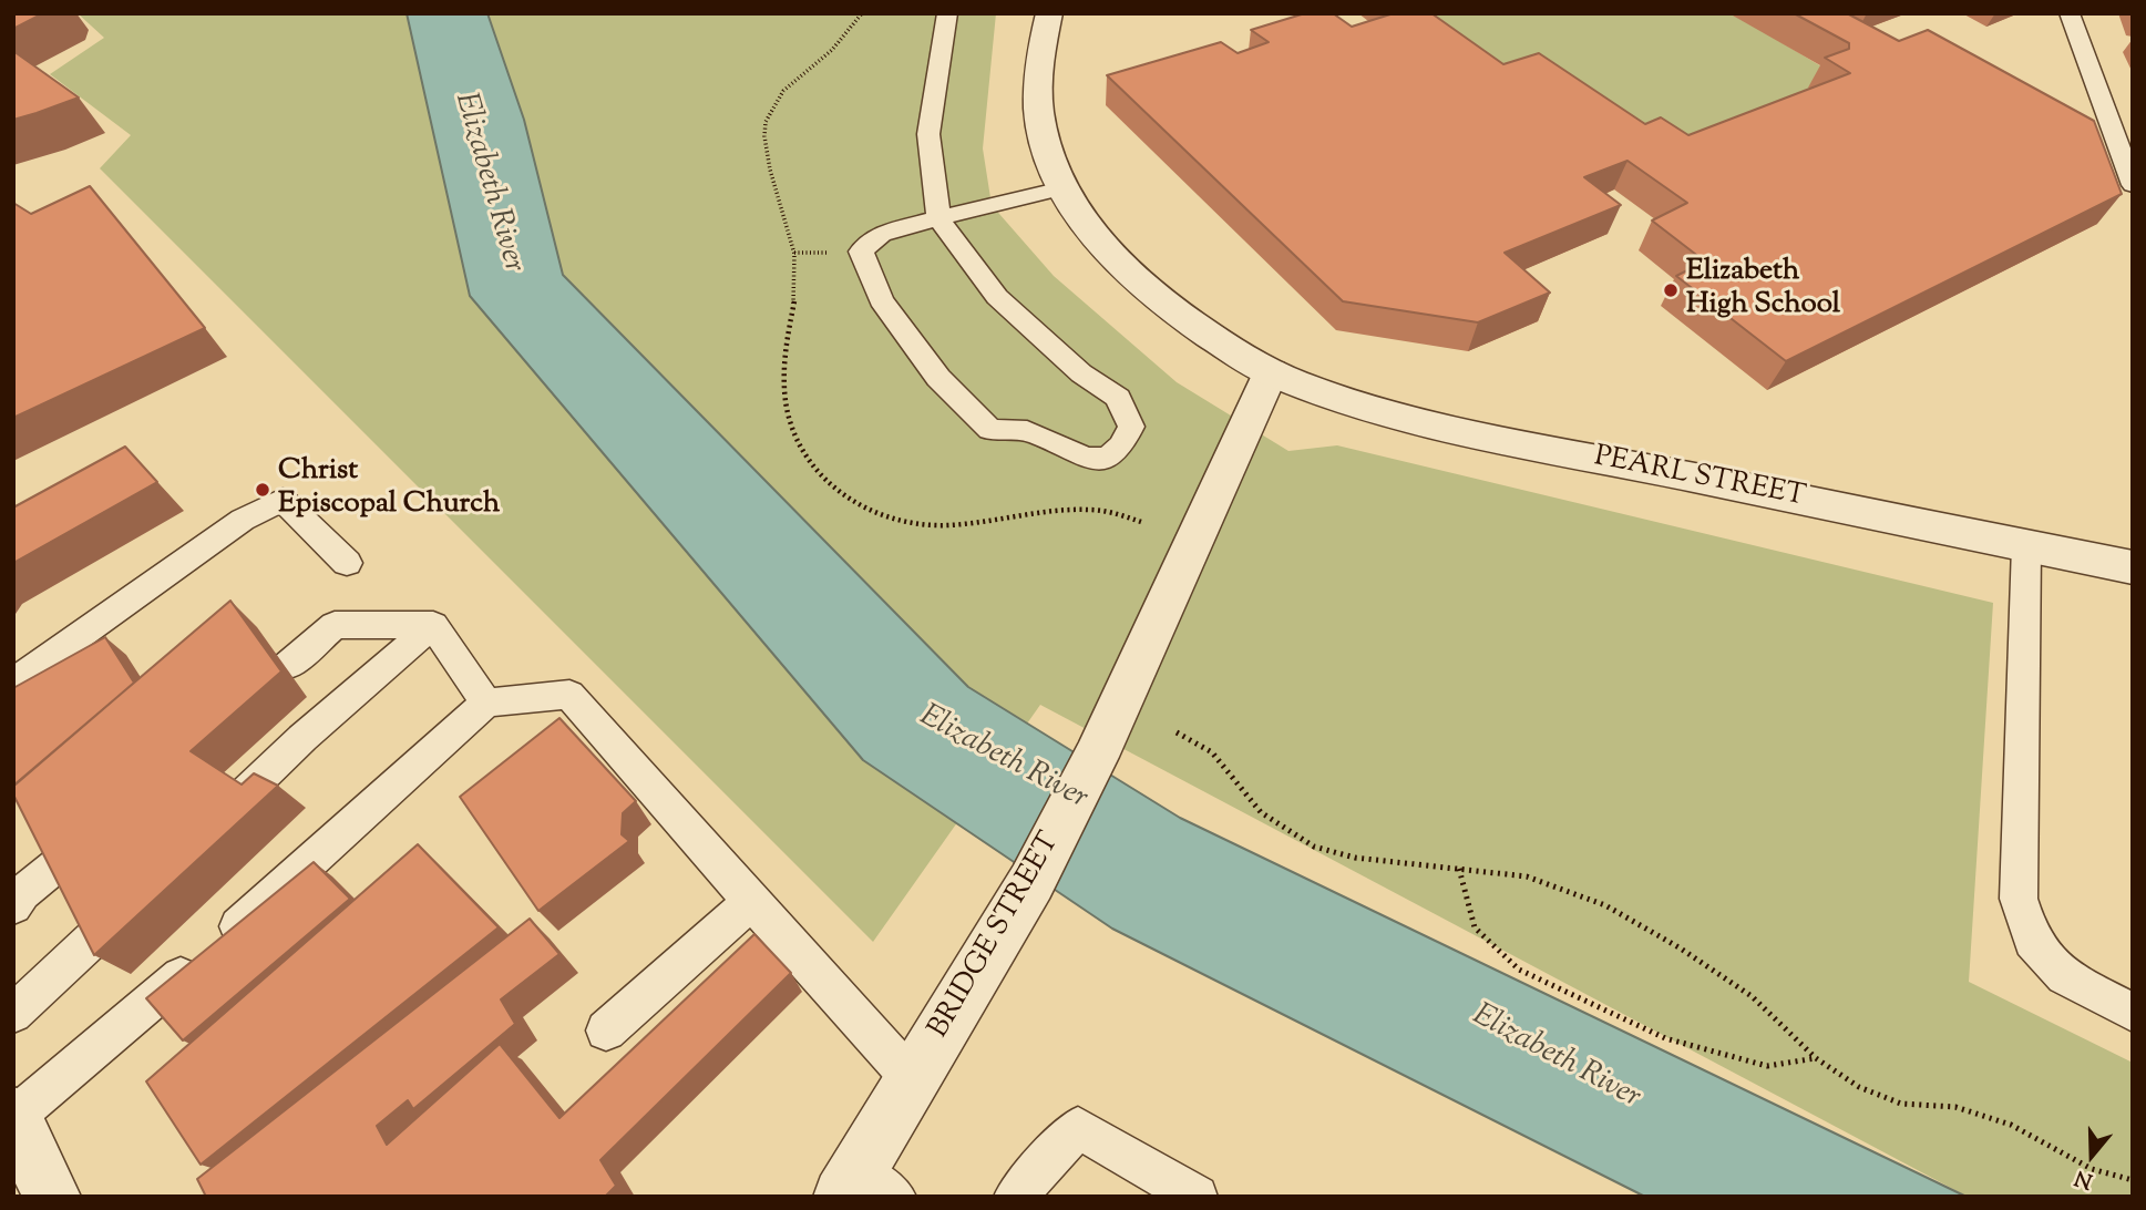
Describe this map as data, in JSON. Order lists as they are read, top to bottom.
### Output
{
  "streets": {
    "street": ["PEARL STREET", "BRIDGE STREET"]
  },
  "crossings": [
    ["PEARL STREET", "BRIDGE STREET"]
  ],
  "water": ["Elizabeth River"],
  "places": ["Elizabeth High School", "Christ Episcopal Church"],
  "north": "bottom"
}
